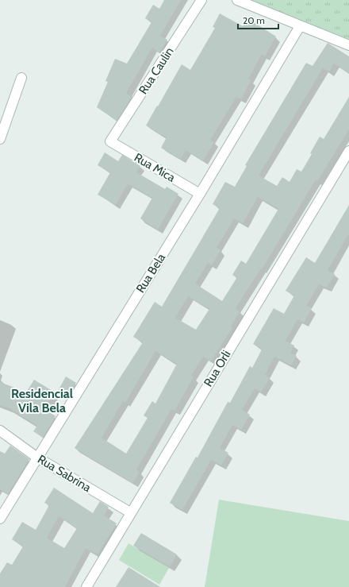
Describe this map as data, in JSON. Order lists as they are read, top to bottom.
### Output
{
  "streets": {
    "street": [
      "Rua Caulin",
      "Rua Mica",
      "Rua Bela",
      "Rua Orli",
      "Rua Sabrina"
    ]
  },
  "crossings": [
    ["Rua Caulin", "Rua Mica"],
    ["Rua Mica", "Rua Bela"],
    ["Rua Bela", "Rua Sabrina"],
    ["Rua Orli", "Rua Sabrina"]
  ],
  "districts": ["Residencial Vila Bela"],
  "scale_bar": "20 m"
}
